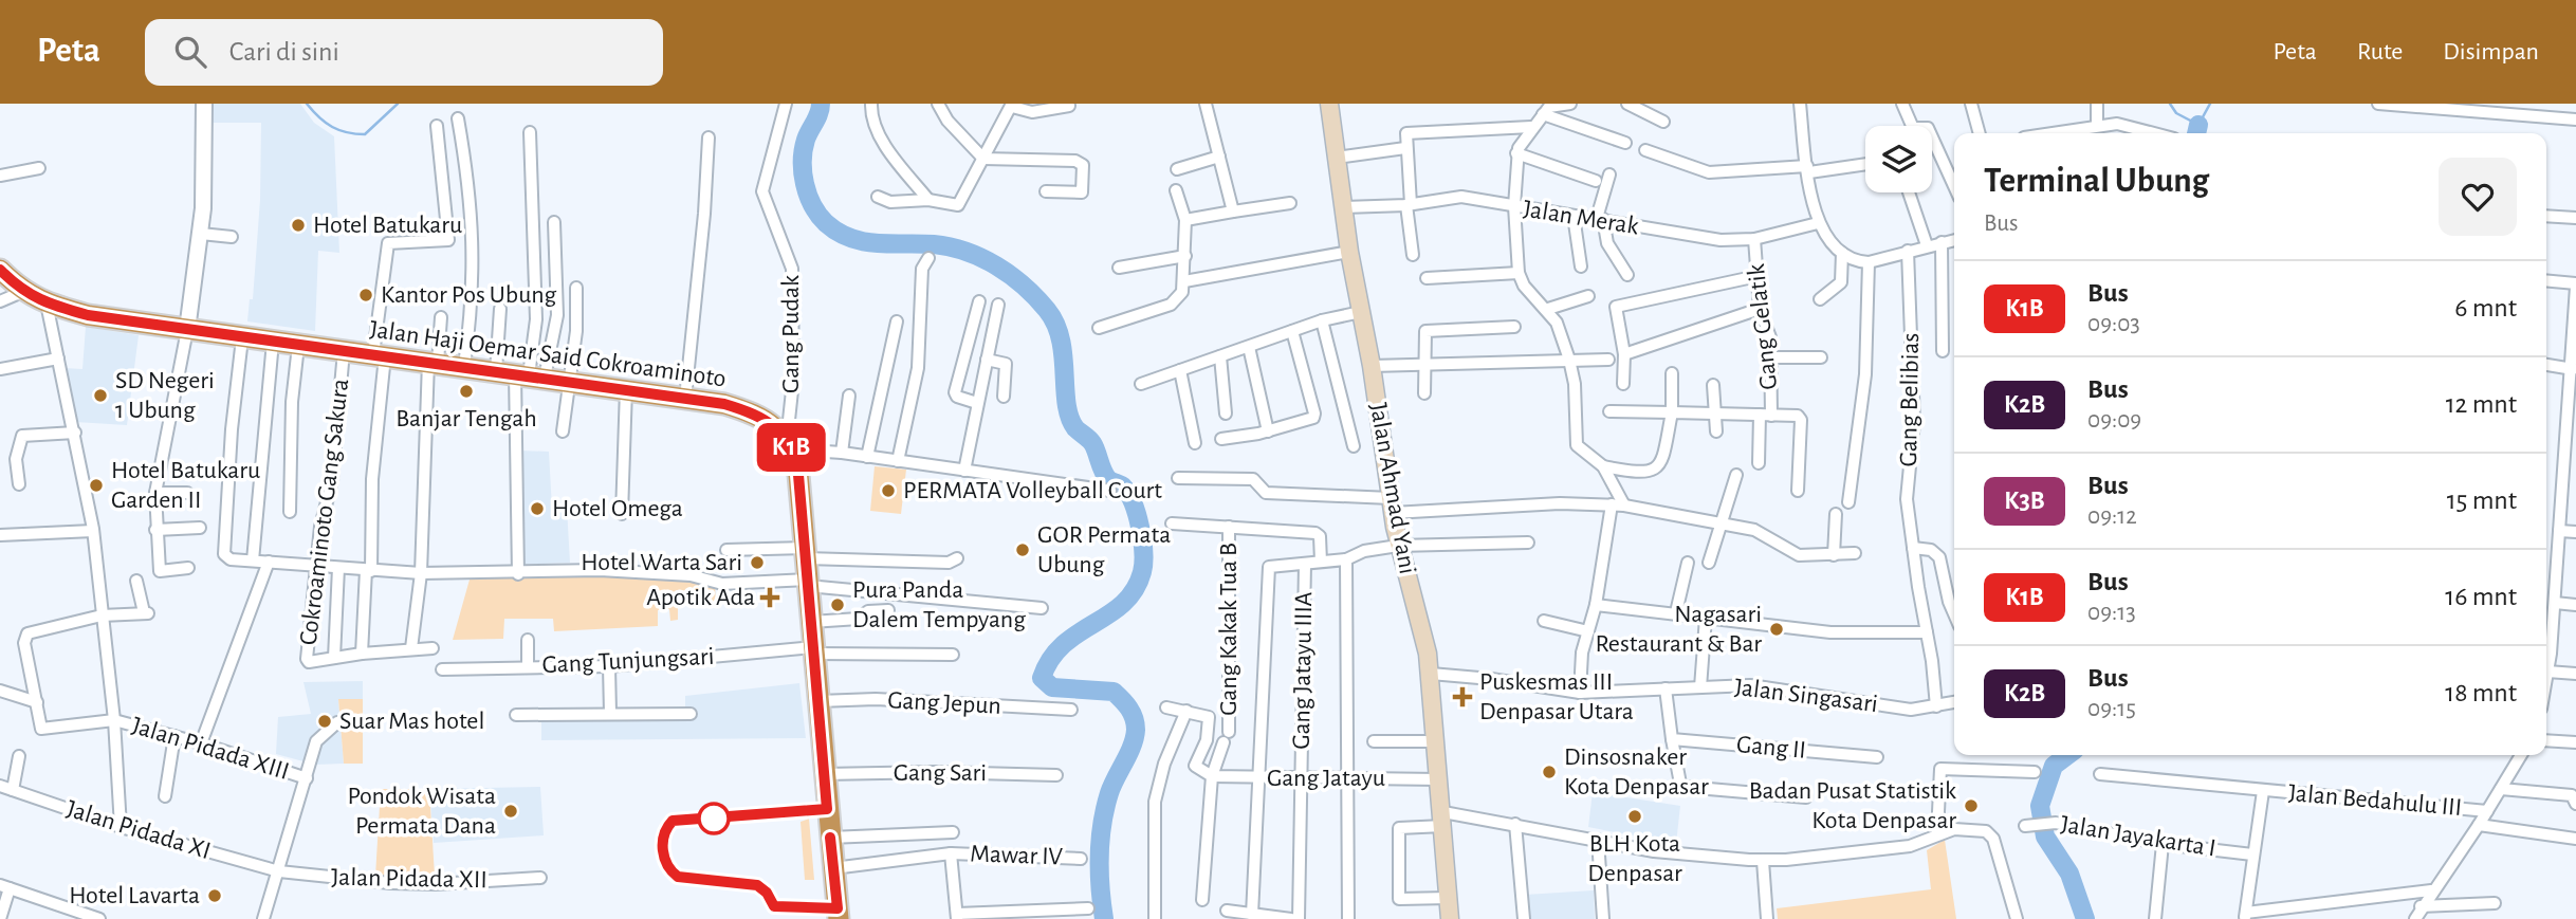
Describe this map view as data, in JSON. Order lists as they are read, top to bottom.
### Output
{
  "streets": {
    "highway": ["Jalan Haji Oemar Said Cokroaminoto"],
    "main road": ["Jalan Ahmad Yani"],
    "street": [
      "Jalan Merak",
      "Gang Gelatik",
      "Gang Pudak",
      "Gang Belibias",
      "Cokroaminoto Gang Sakura",
      "Gang Kakak Tua B",
      "Gang Tunjungsari",
      "Gang Jatayu IIIA",
      "Jalan Singasari",
      "Gang Jepun",
      "Gang II",
      "Jalan Pidada XIII",
      "Gang Sari",
      "Gang Jatayu",
      "Jalan Bedahulu III",
      "Jalan Pidada XI",
      "Jalan Jayakarta I",
      "Mawar IV",
      "Jalan Pidada XII"
    ]
  },
  "crossings": [
    ["Jalan Merak", "Gang Gelatik"],
    ["Jalan Merak", "Jalan Ahmad Yani"],
    ["Gang Pudak", "Jalan Haji Oemar Said Cokroaminoto"],
    ["Jalan Haji Oemar Said Cokroaminoto", "Cokroaminoto Gang Sakura"],
    ["Gang Belibias", "Jalan Singasari"],
    ["Jalan Ahmad Yani", "Jalan Singasari"],
    ["Jalan Ahmad Yani", "Gang Jatayu"],
    ["Gang Kakak Tua B", "Gang Jatayu"],
    ["Gang Jatayu IIIA", "Gang Jatayu"],
    ["Jalan Pidada XI", "Jalan Pidada XII"]
  ],
  "places": {
    "other": [
      "Hotel Batukaru",
      "Kantor Pos Ubung",
      "Banjar Tengah",
      "SD Negeri 1 Ubung",
      "Hotel Batukaru Garden II",
      "PERMATA Volleyball Court",
      "Hotel Omega",
      "GOR Permata Ubung",
      "Hotel Warta Sari",
      "Pura Panda Dalem Tempyang",
      "Nagasari Restaurant & Bar",
      "Suar Mas hotel",
      "Dinsosnaker Kota Denpasar",
      "Badan Pusat Statistik Kota Denpasar",
      "Pondok Wisata Permata Dana",
      "BLH Kota Denpasar",
      "Hotel Lavarta"
    ],
    "health": ["Apotik Ada", "Puskesmas III Denpasar Utara"]
  },
  "lines": ["bus line K1B"],
  "page": {
    "header": "Peta",
    "search": "Cari di sini",
    "nav": ["Peta", "Rute", "Disimpan"],
    "on_map": "K1B",
    "heading": ["Terminal Ubung", "Bus"],
    "list": [
      {
        "mark": "K1B",
        "name": "Bus",
        "note": "09:03",
        "value": "6 mnt"
      },
      {
        "mark": "K2B",
        "name": "Bus",
        "note": "09:09",
        "value": "12 mnt"
      },
      {
        "mark": "K3B",
        "name": "Bus",
        "note": "09:12",
        "value": "15 mnt"
      },
      {
        "mark": "K1B",
        "name": "Bus",
        "note": "09:13",
        "value": "16 mnt"
      },
      {
        "mark": "K2B",
        "name": "Bus",
        "note": "09:15",
        "value": "18 mnt"
      }
    ]
  }
}
